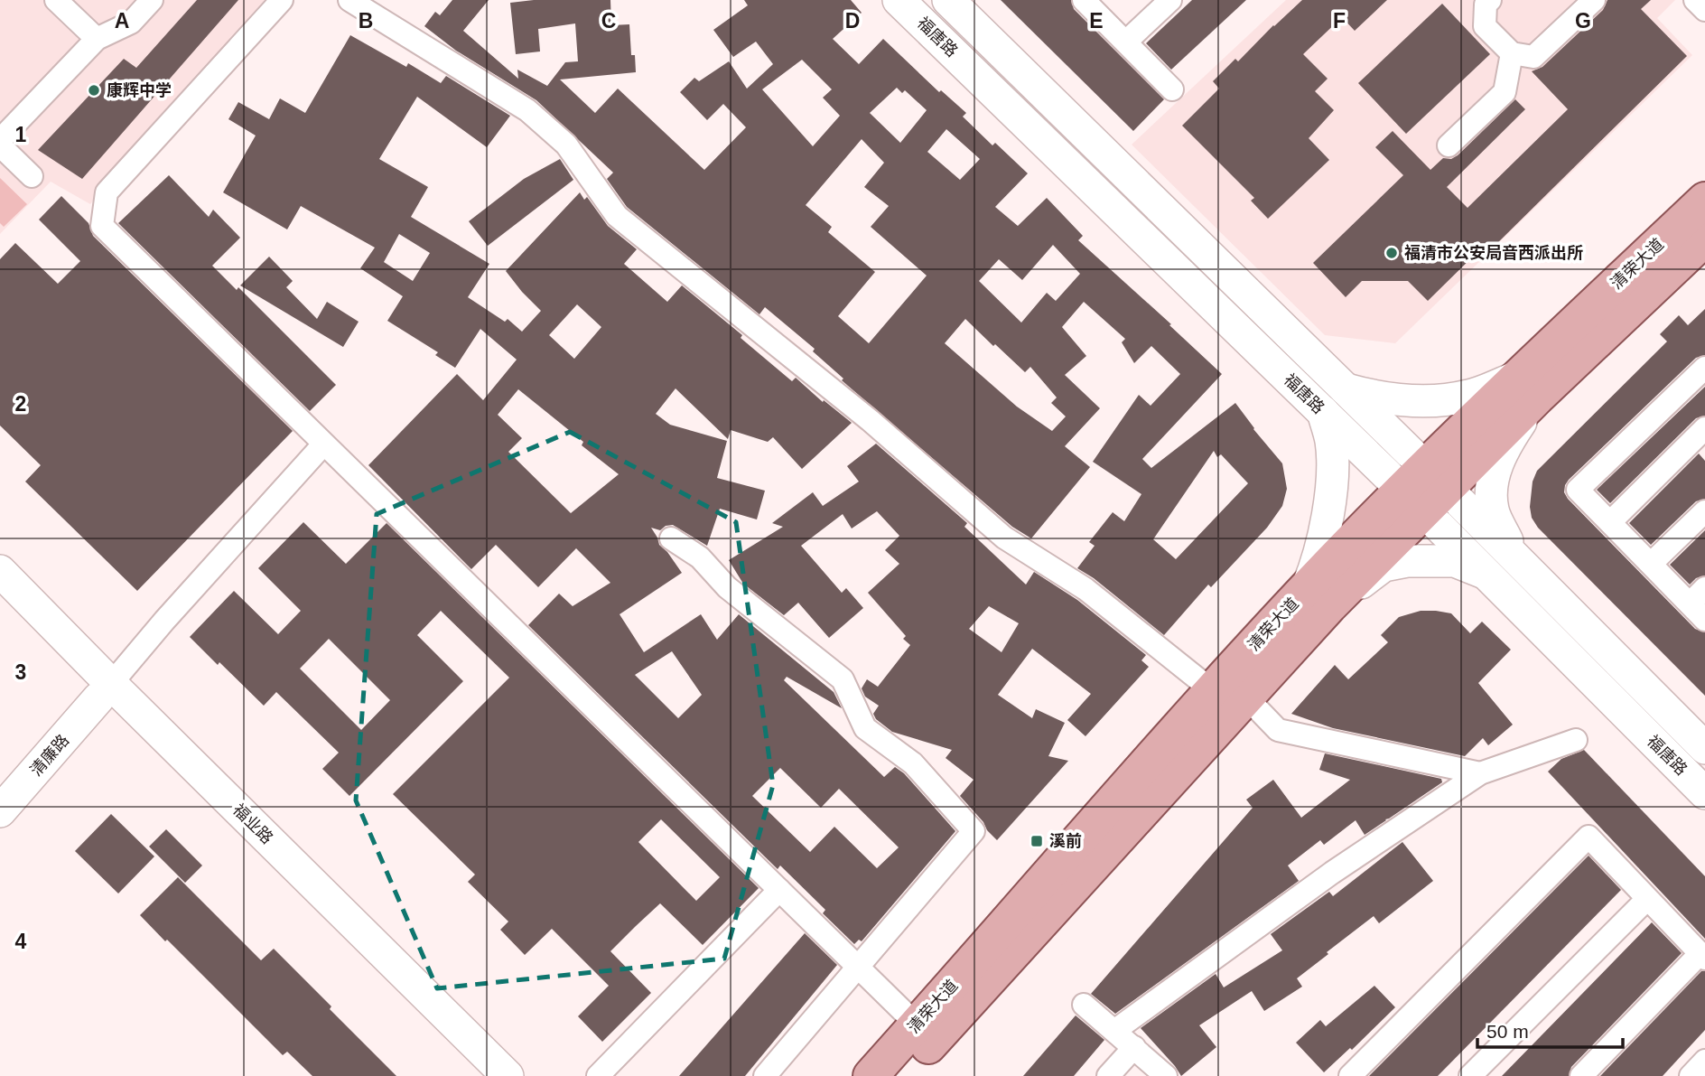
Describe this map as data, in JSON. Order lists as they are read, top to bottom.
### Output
{
  "streets": {
    "main road": ["清荣大道"],
    "street": ["福唐路", "清廉路", "福业路"]
  },
  "crossings": [
    ["福唐路", "清荣大道"],
    ["清廉路", "福业路"]
  ],
  "places": {
    "other": ["康辉中学", "福清市公安局音西派出所"],
    "transit": ["溪前"]
  },
  "scale_bar": "50 m",
  "grid": {
    "columns": [
      "A",
      "B",
      "C",
      "D",
      "E",
      "F",
      "G"
    ],
    "rows": [
      "1",
      "2",
      "3",
      "4"
    ]
  }
}
